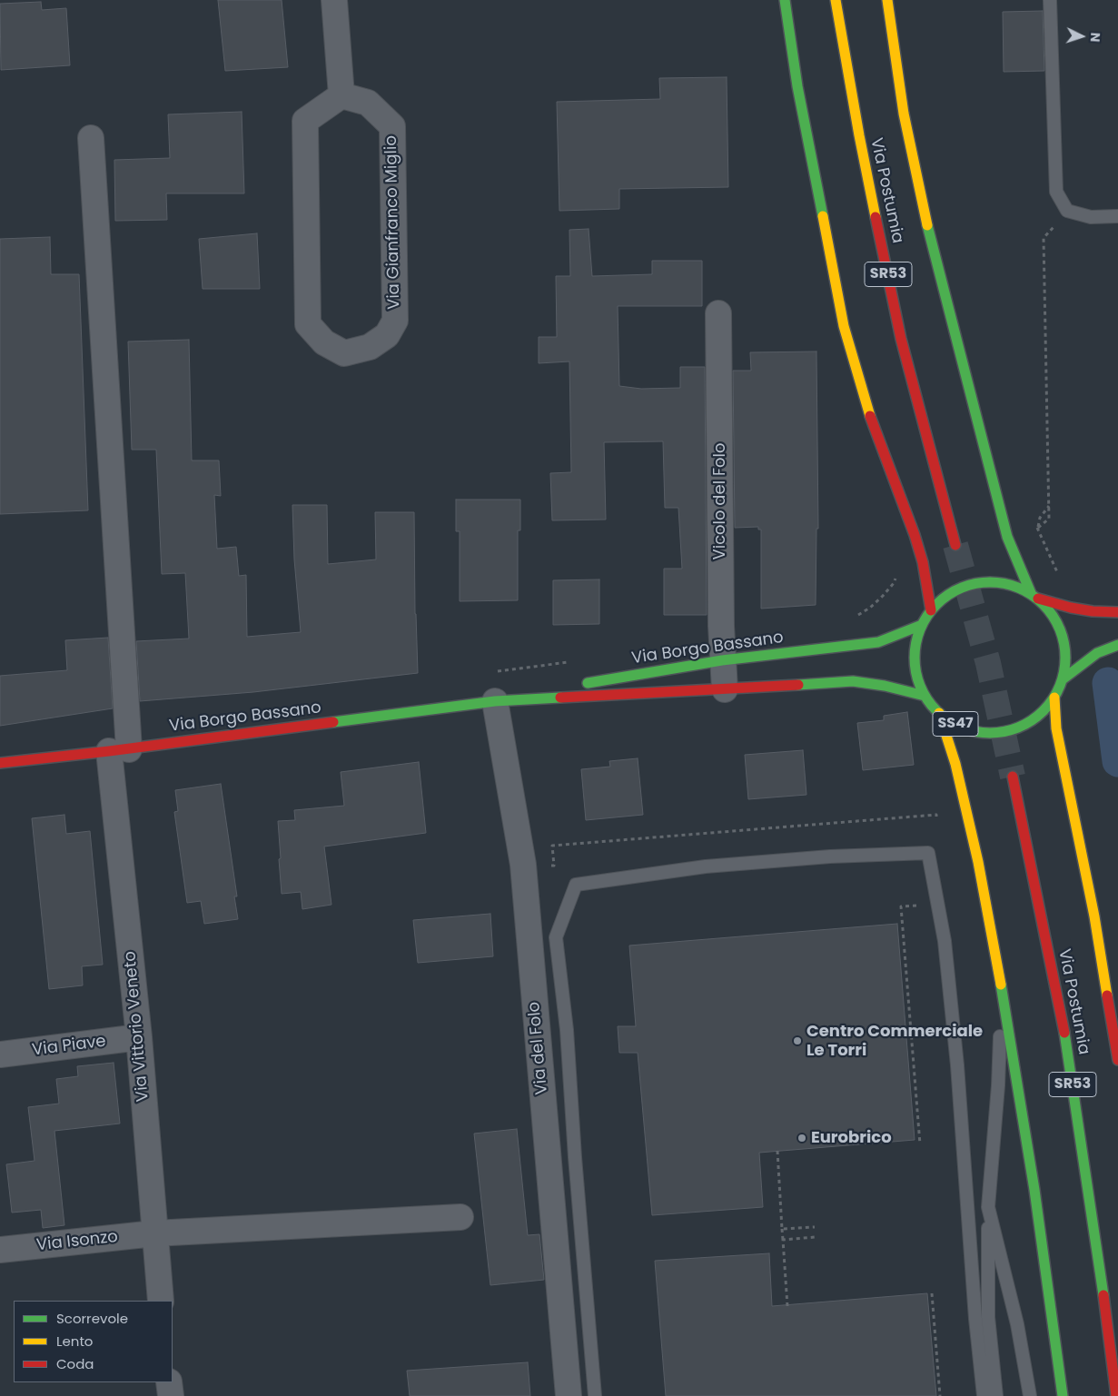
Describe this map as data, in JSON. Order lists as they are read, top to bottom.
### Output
{
  "streets": {
    "main road": [
      "Via Postumia",
      "SR53",
      "Via Borgo Bassano",
      "SS47"
    ],
    "street": [
      "Via Gianfranco Miglio",
      "Vicolo del Folo",
      "Via Vittorio Veneto",
      "Via Piave",
      "Via del Folo",
      "Via Isonzo"
    ]
  },
  "crossings": [
    ["Vicolo del Folo", "Via Borgo Bassano"],
    ["Via Borgo Bassano", "SS47"],
    ["Via Borgo Bassano", "Via Vittorio Veneto"],
    ["Via Borgo Bassano", "Via del Folo"],
    ["Via Vittorio Veneto", "Via Piave"],
    ["Via Vittorio Veneto", "Via Isonzo"]
  ],
  "places": ["Centro Commerciale Le Torri", "Eurobrico"],
  "legend": ["Scorrevole", "Lento", "Coda"],
  "north": "right"
}
